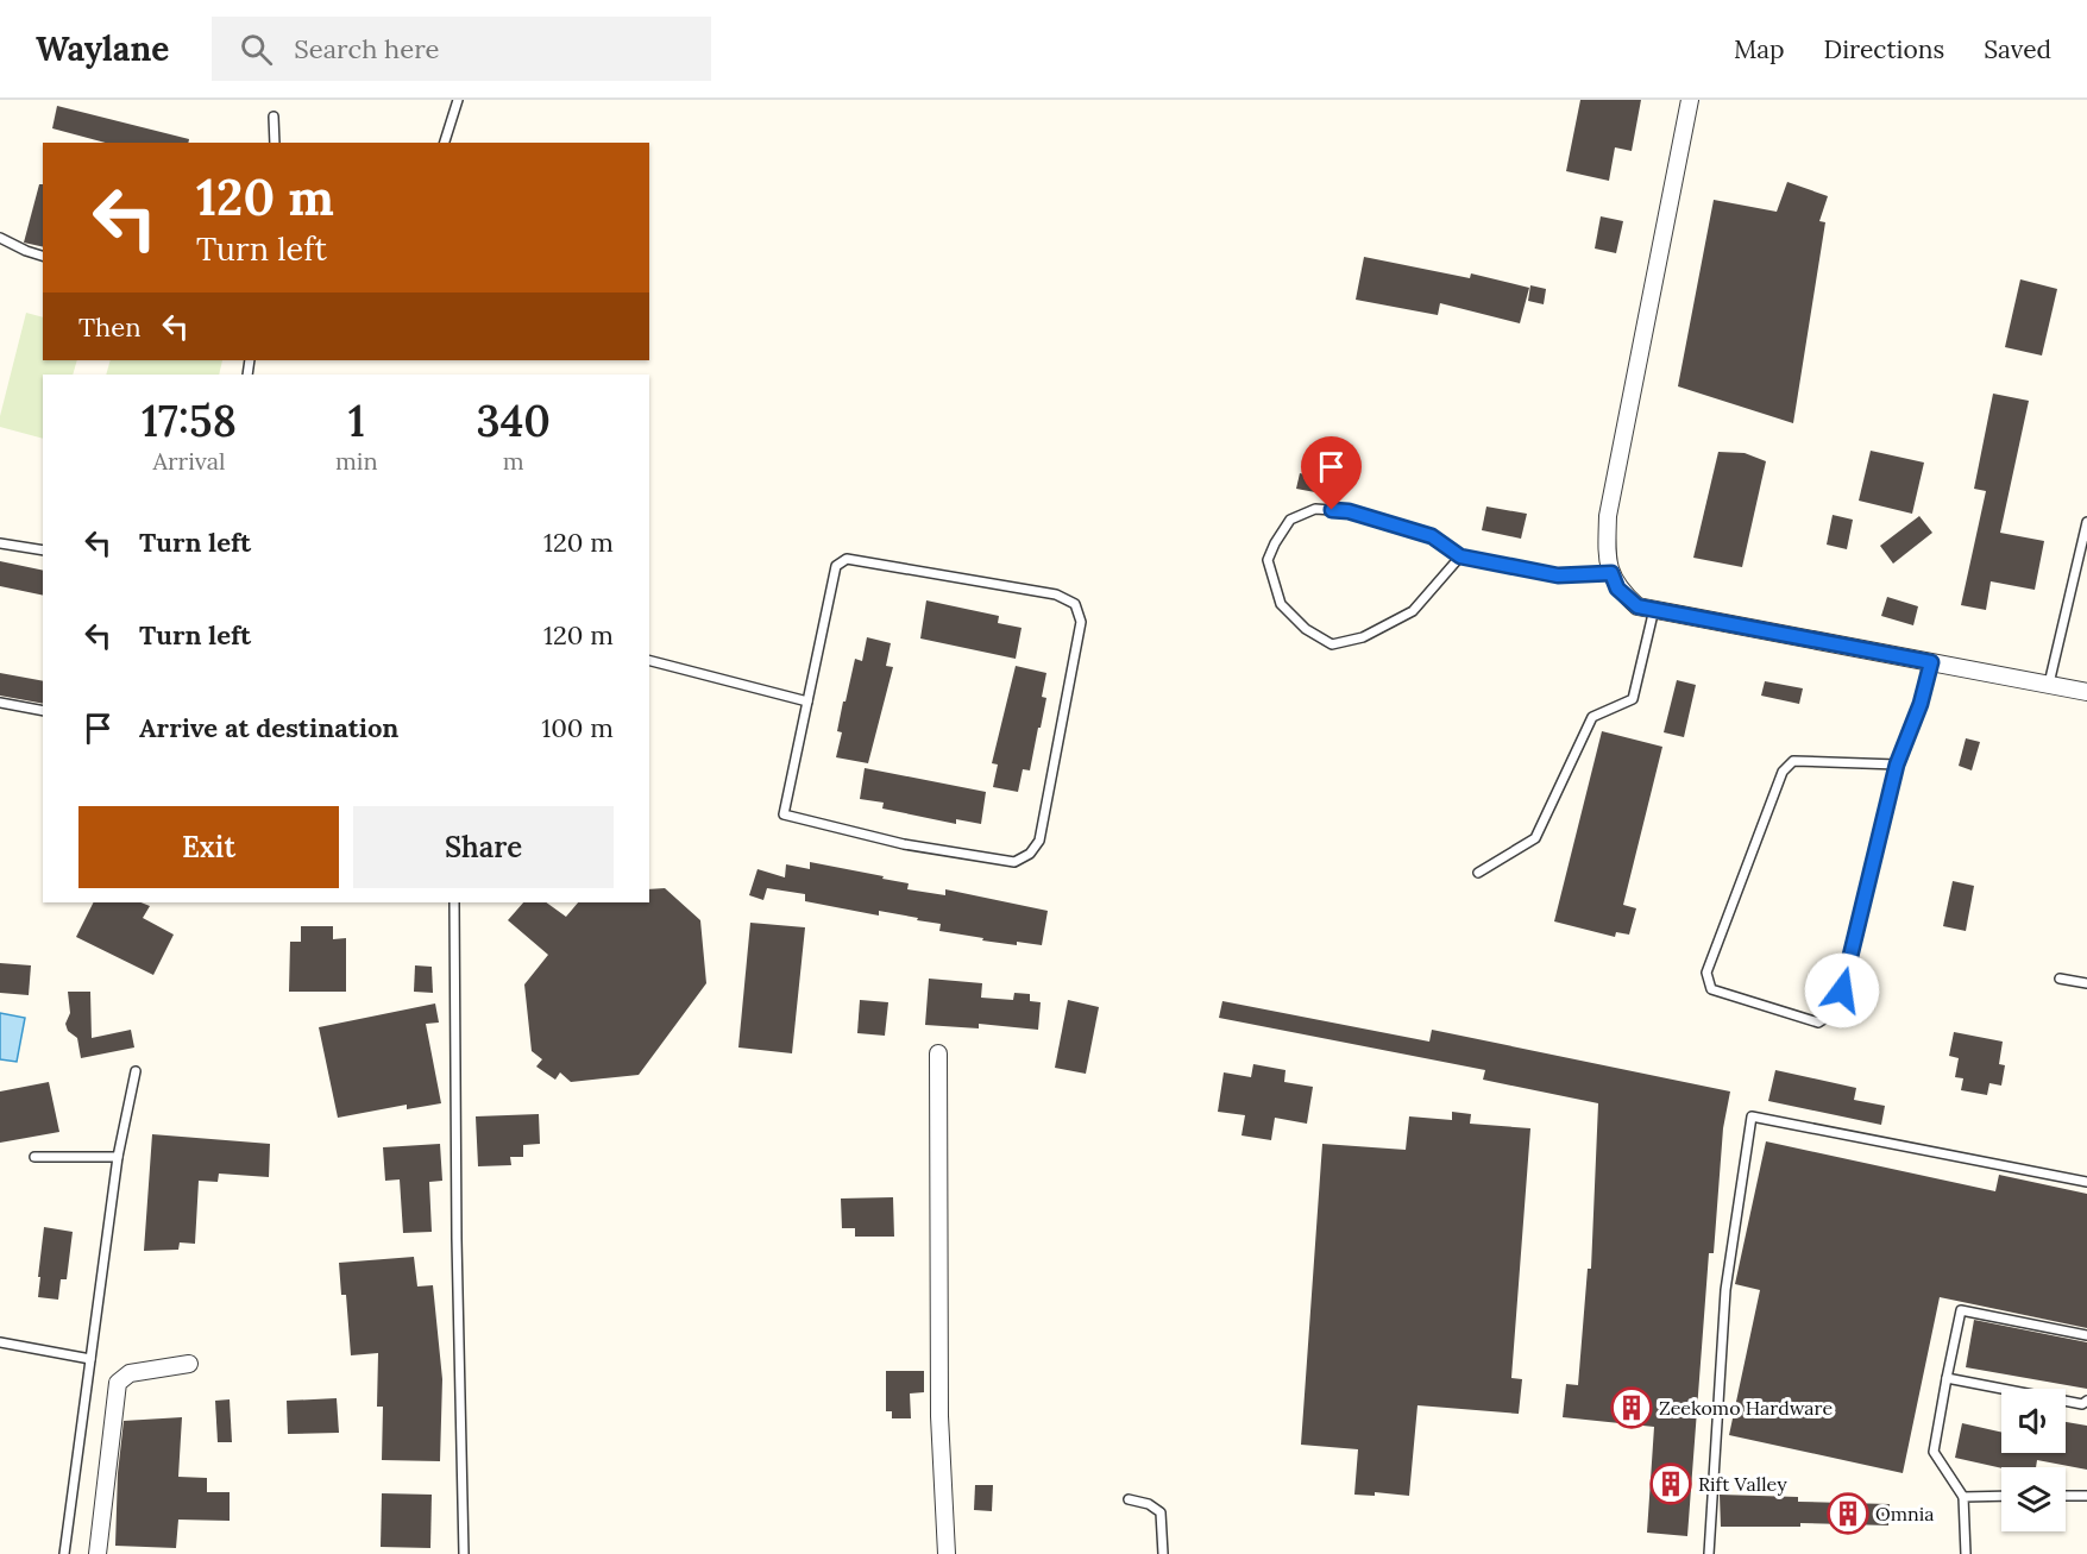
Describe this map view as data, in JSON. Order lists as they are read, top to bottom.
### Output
{
  "places": {
    "building": ["Zeekomo Hardware", "Rift Valley", "Omnia"]
  },
  "page": {
    "header": "Waylane",
    "search": "Search here",
    "nav": ["Map", "Directions", "Saved"],
    "turn": ["120 m", "Turn left"],
    "then": "Then",
    "eta": [
      "17:58",
      "Arrival",
      "1",
      "min",
      "340",
      "m"
    ],
    "list": [
      {
        "name": "Turn left",
        "value": "120 m"
      },
      {
        "name": "Turn left",
        "value": "120 m"
      },
      {
        "name": "Arrive at destination",
        "value": "100 m"
      }
    ],
    "buttons": ["Exit", "Share"]
  }
}
